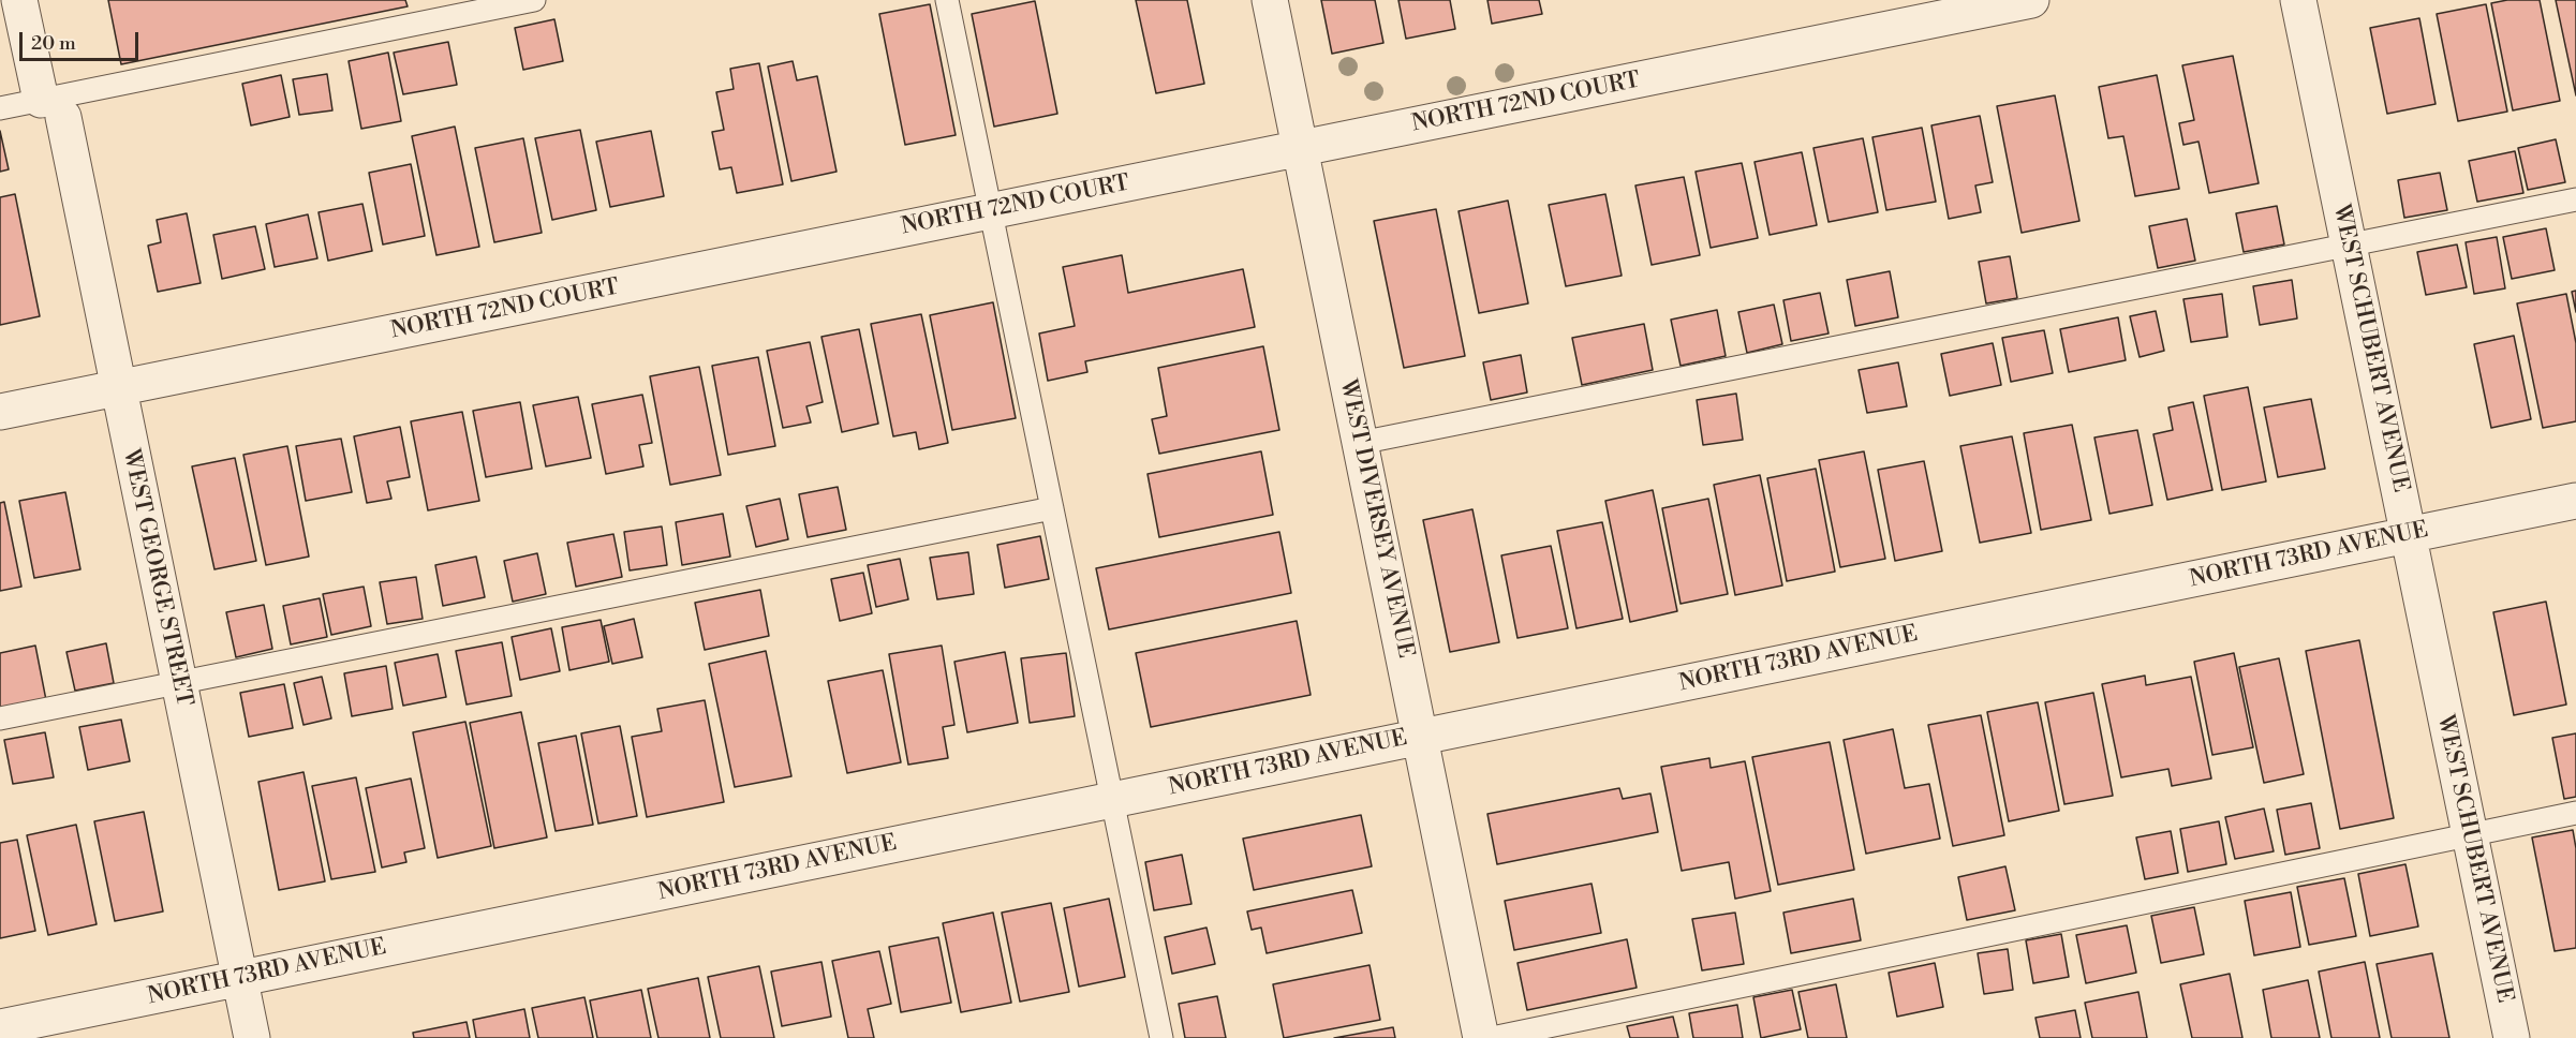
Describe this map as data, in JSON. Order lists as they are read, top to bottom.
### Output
{
  "streets": {
    "street": [
      "NORTH 72ND COURT",
      "WEST SCHUBERT AVENUE",
      "WEST DIVERSEY AVENUE",
      "NORTH 73RD AVENUE",
      "WEST GEORGE STREET"
    ]
  },
  "crossings": [
    ["NORTH 72ND COURT", "WEST DIVERSEY AVENUE"],
    ["NORTH 72ND COURT", "WEST GEORGE STREET"],
    ["WEST SCHUBERT AVENUE", "NORTH 73RD AVENUE"],
    ["WEST DIVERSEY AVENUE", "NORTH 73RD AVENUE"],
    ["NORTH 73RD AVENUE", "WEST GEORGE STREET"]
  ],
  "scale_bar": "20 m"
}
